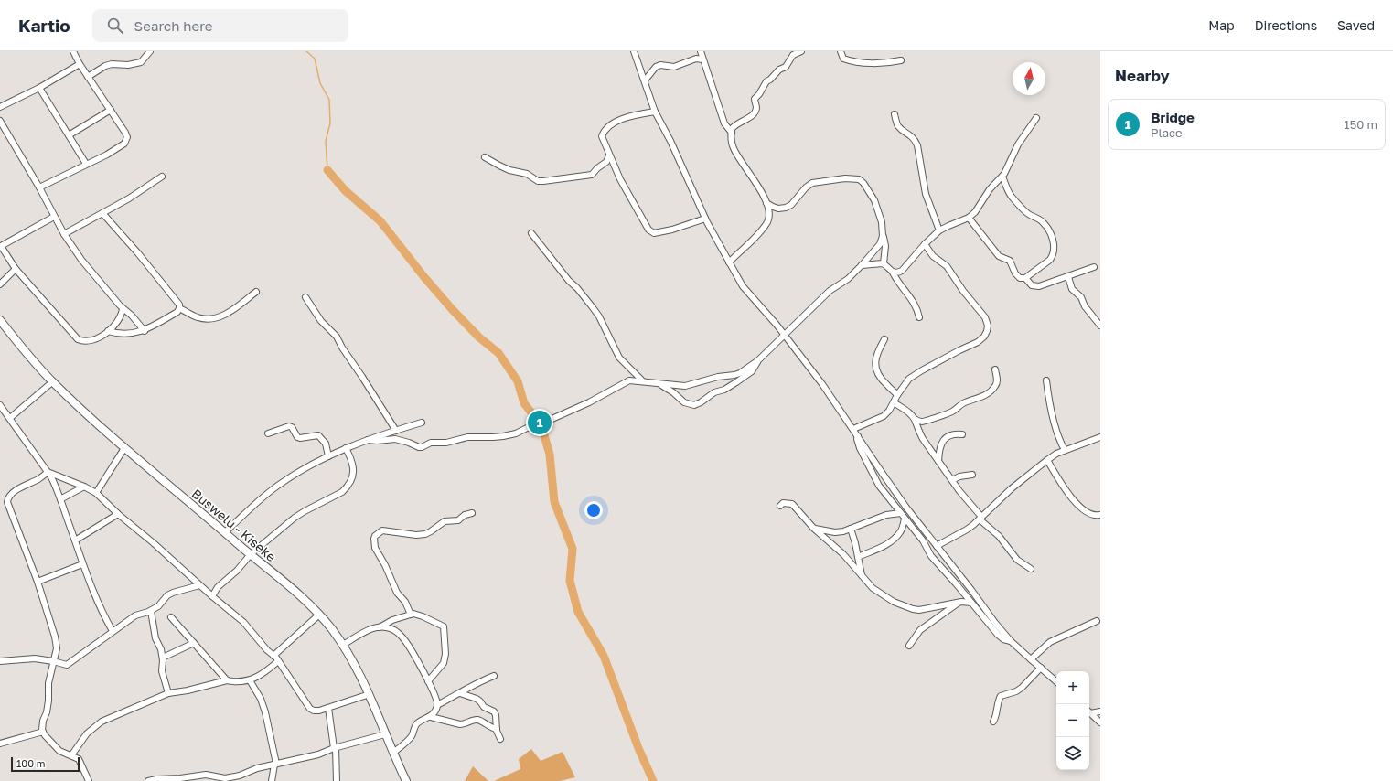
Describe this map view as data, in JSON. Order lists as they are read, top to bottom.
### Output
{
  "streets": {
    "main road": ["Buswelu - Kiseke"]
  },
  "scale_bar": "100 m",
  "north": "top",
  "page": {
    "header": "Kartio",
    "search": "Search here",
    "nav": ["Map", "Directions", "Saved"],
    "heading": "Nearby",
    "list": [
      {
        "mark": "1",
        "name": "Bridge",
        "note": "Place",
        "value": "150 m"
      }
    ],
    "pins": "1",
    "map_buttons": ["+", "−"],
    "scale": "100 m"
  }
}
